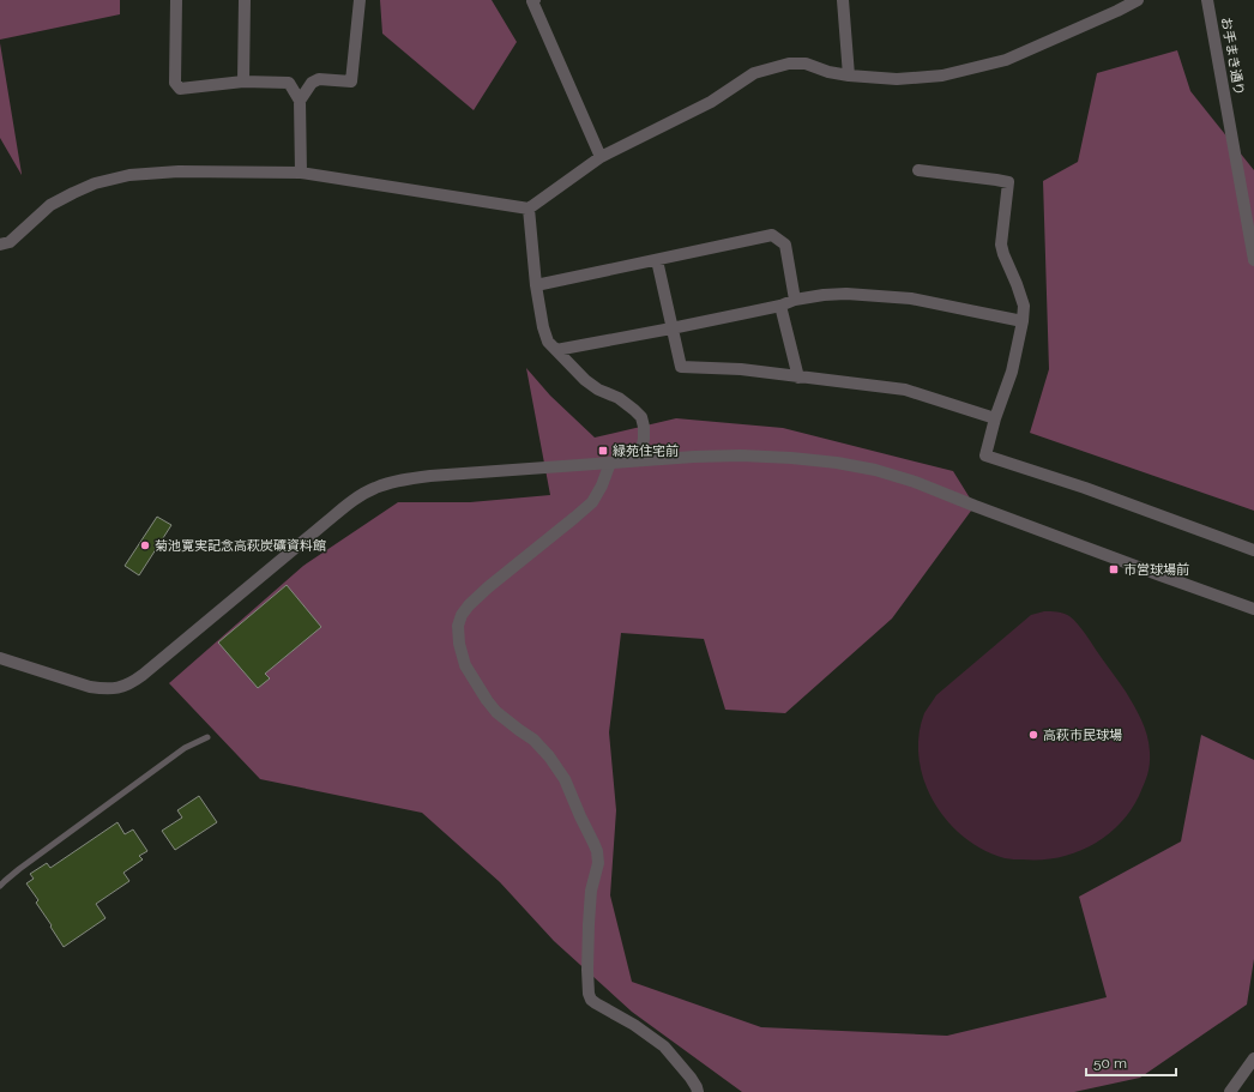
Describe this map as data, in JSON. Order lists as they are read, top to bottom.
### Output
{
  "streets": {
    "street": ["お手まき通り"]
  },
  "places": {
    "transit": ["緑苑住宅前", "市営球場前"],
    "other": ["菊池寛実記念高萩炭礦資料館", "高萩市民球場"]
  },
  "scale_bar": "50 m"
}
